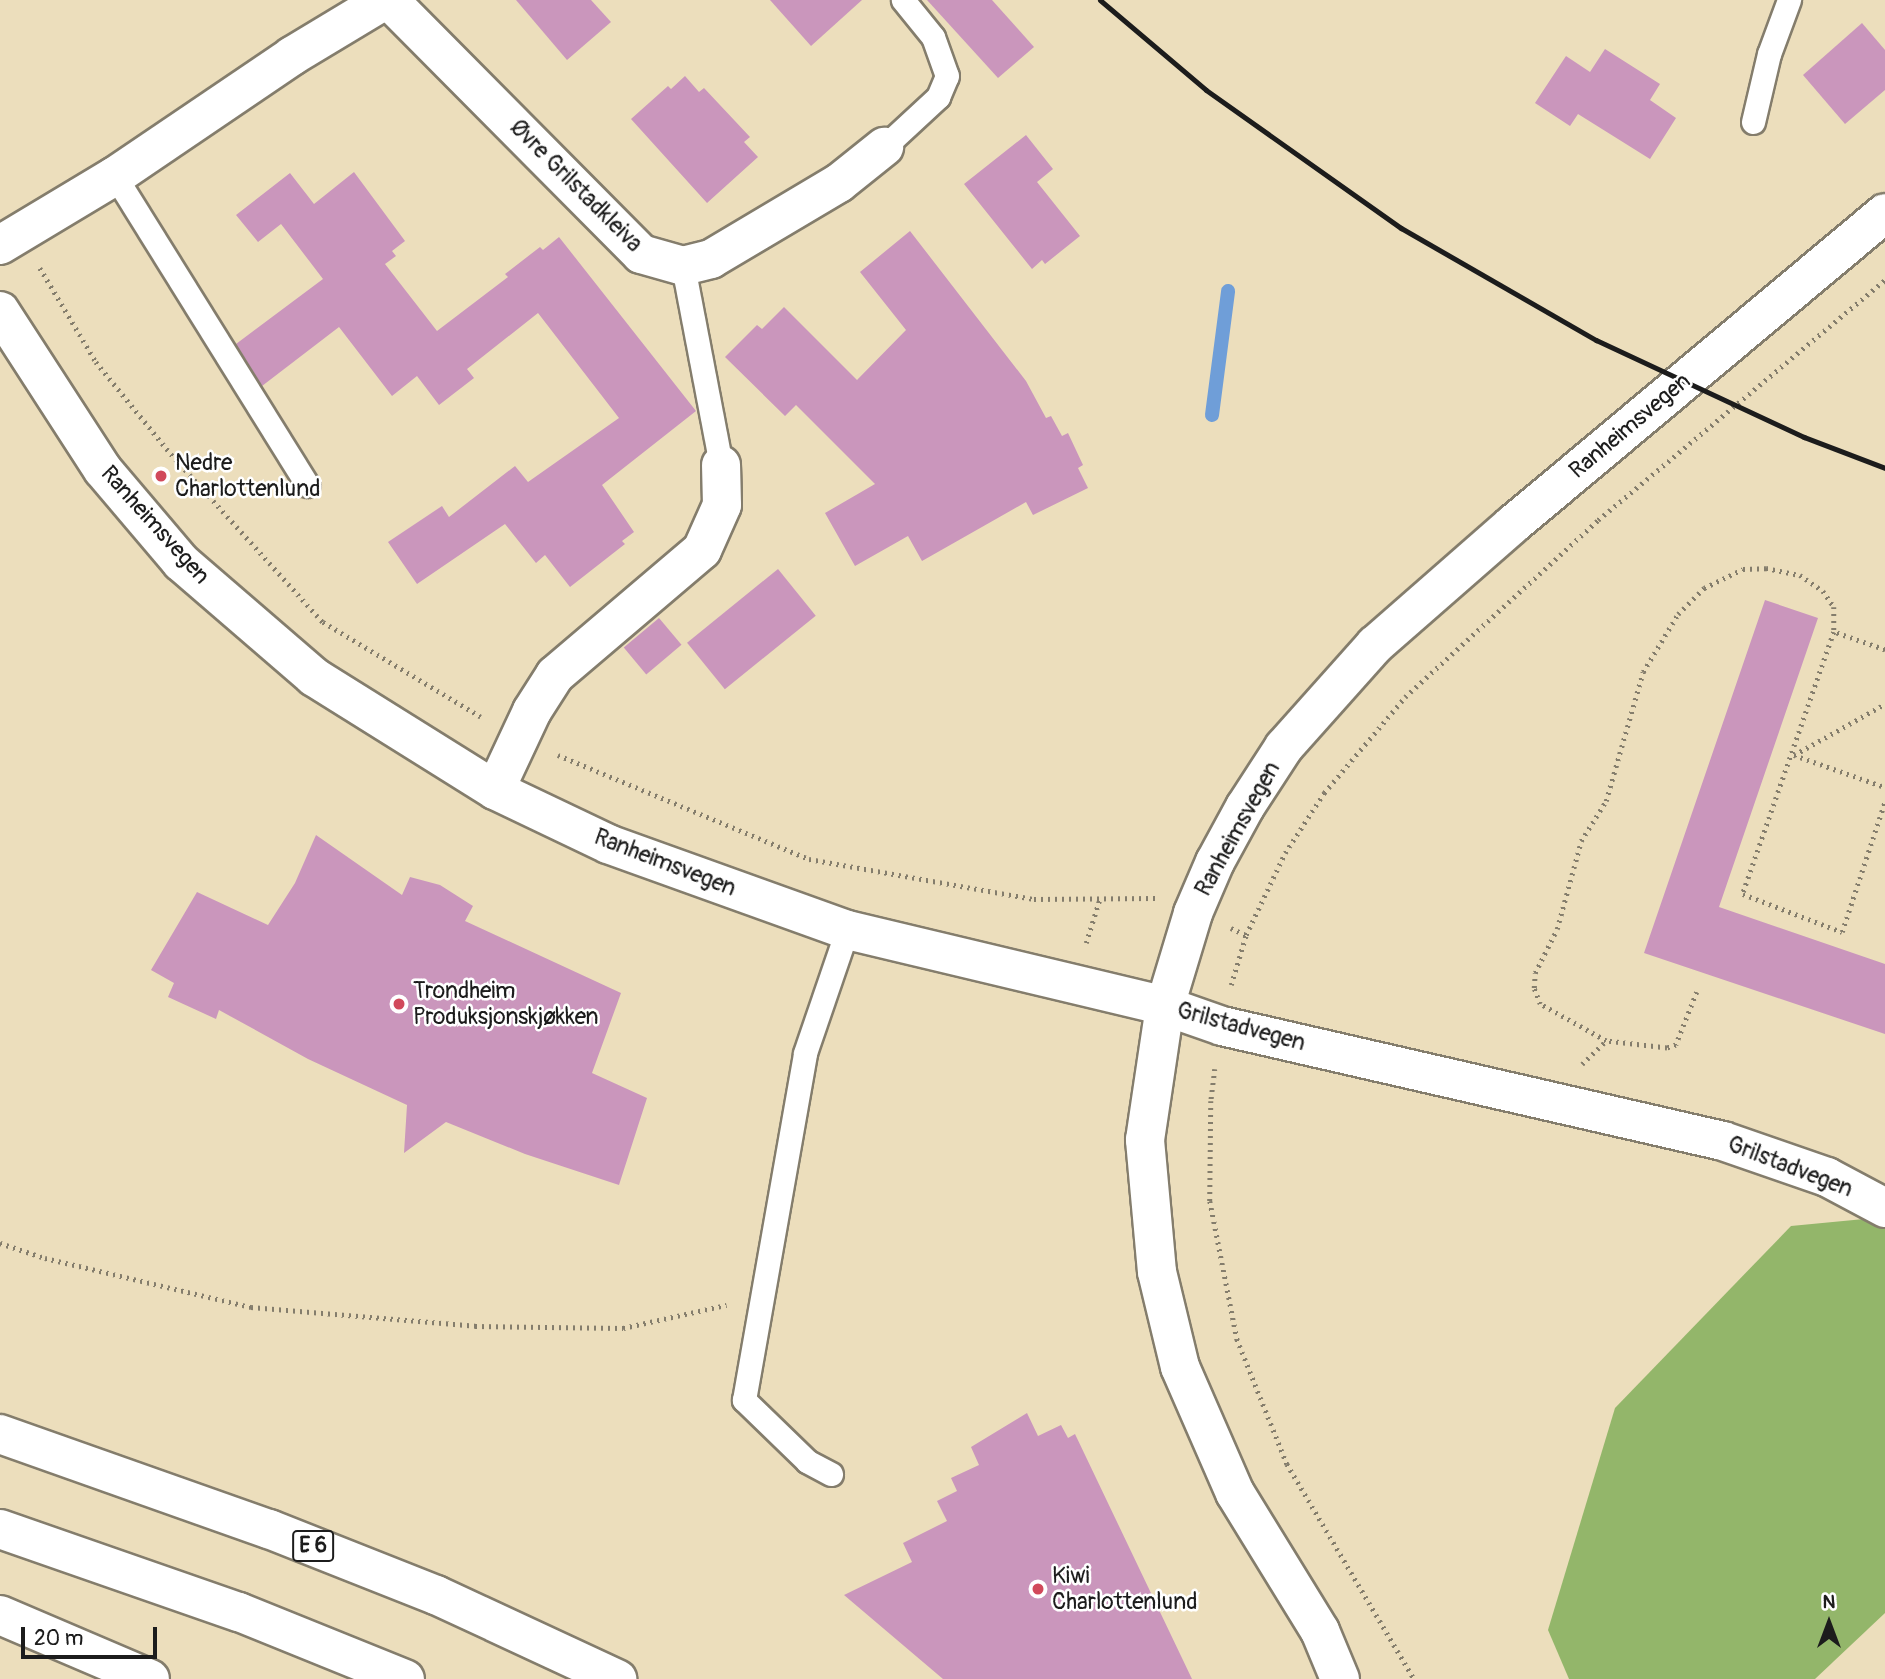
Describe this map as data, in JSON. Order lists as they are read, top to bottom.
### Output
{
  "streets": {
    "main road": [
      "Øvre Grilstadkleiva",
      "Ranheimsvegen",
      "Grilstadvegen",
      "E 6"
    ]
  },
  "crossings": [
    ["Ranheimsvegen", "Grilstadvegen"]
  ],
  "places": ["Nedre Charlottenlund", "Trondheim Produksjonskjøkken", "Kiwi Charlottenlund"],
  "scale_bar": "20 m",
  "north": "top"
}
